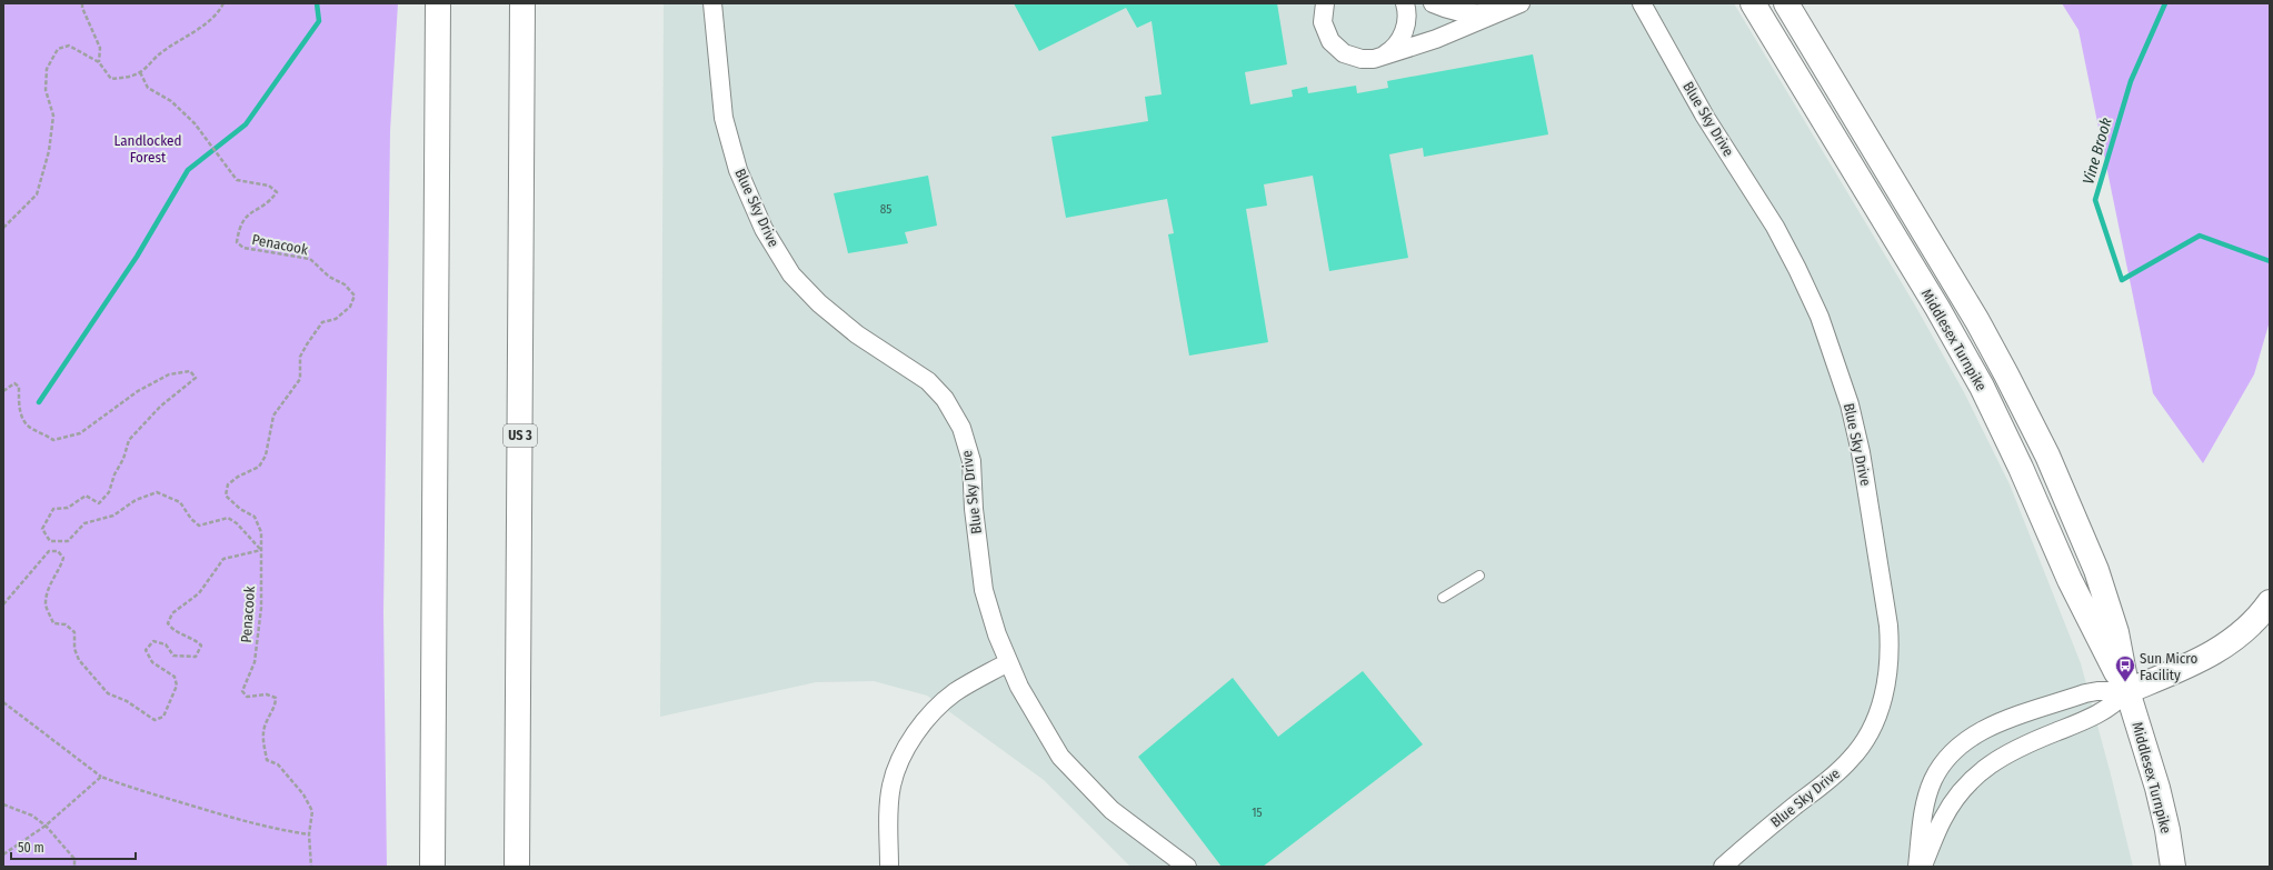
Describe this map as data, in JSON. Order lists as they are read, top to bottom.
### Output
{
  "streets": {
    "main road": ["Middlesex Turnpike", "US 3"],
    "street": ["Blue Sky Drive"],
    "path": ["Penacook"]
  },
  "water": ["Vine Brook"],
  "parks": ["Landlocked Forest"],
  "places": {
    "bus stop": ["Sun Micro Facility"]
  },
  "house_numbers": ["85", "15"],
  "scale_bar": "50 m"
}
